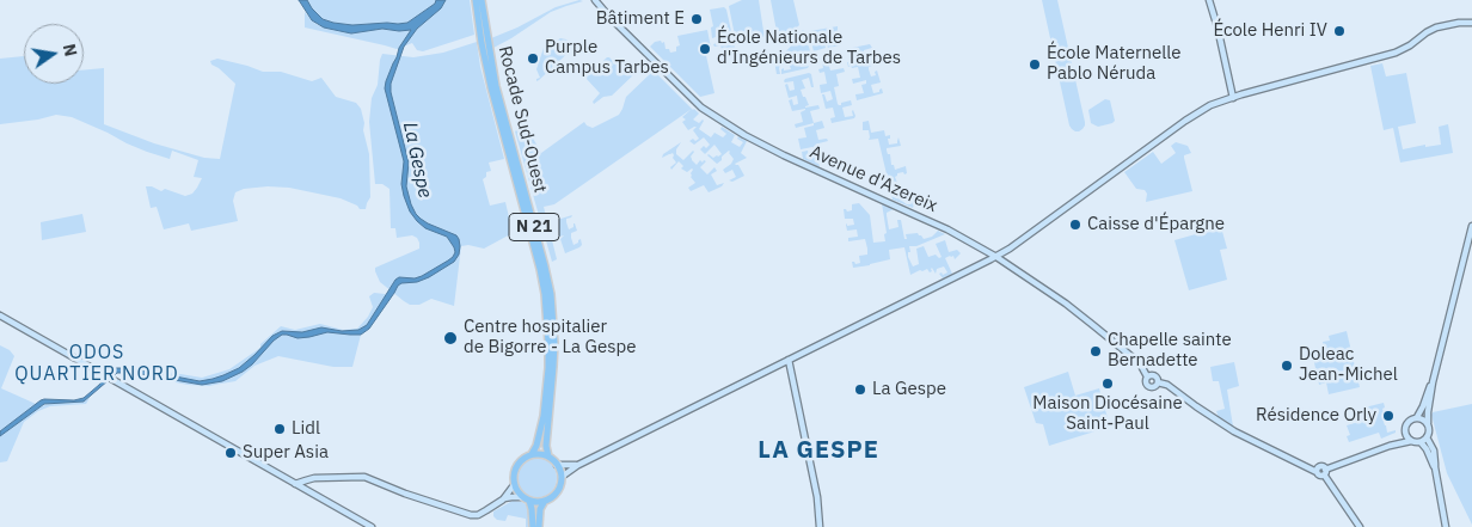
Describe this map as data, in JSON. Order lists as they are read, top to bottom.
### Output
{
  "streets": {
    "main road": ["Rocade Sud-Ouest", "Avenue d'Azereix", "N 21"]
  },
  "districts": ["ODOS QUARTIER NORD", "LA GESPE"],
  "water": ["La Gespe"],
  "places": [
    "Bâtiment E",
    "École Henri IV",
    "École Nationale d'Ingénieurs de Tarbes",
    "Purple Campus Tarbes",
    "École Maternelle Pablo Néruda",
    "Caisse d'Épargne",
    "Centre hospitalier de Bigorre - La Gespe",
    "Chapelle sainte Bernadette",
    "Doleac Jean-Michel",
    "Maison Diocésaine Saint-Paul",
    "La Gespe",
    "Résidence Orly",
    "Lidl",
    "Super Asia"
  ],
  "north": "right"
}
